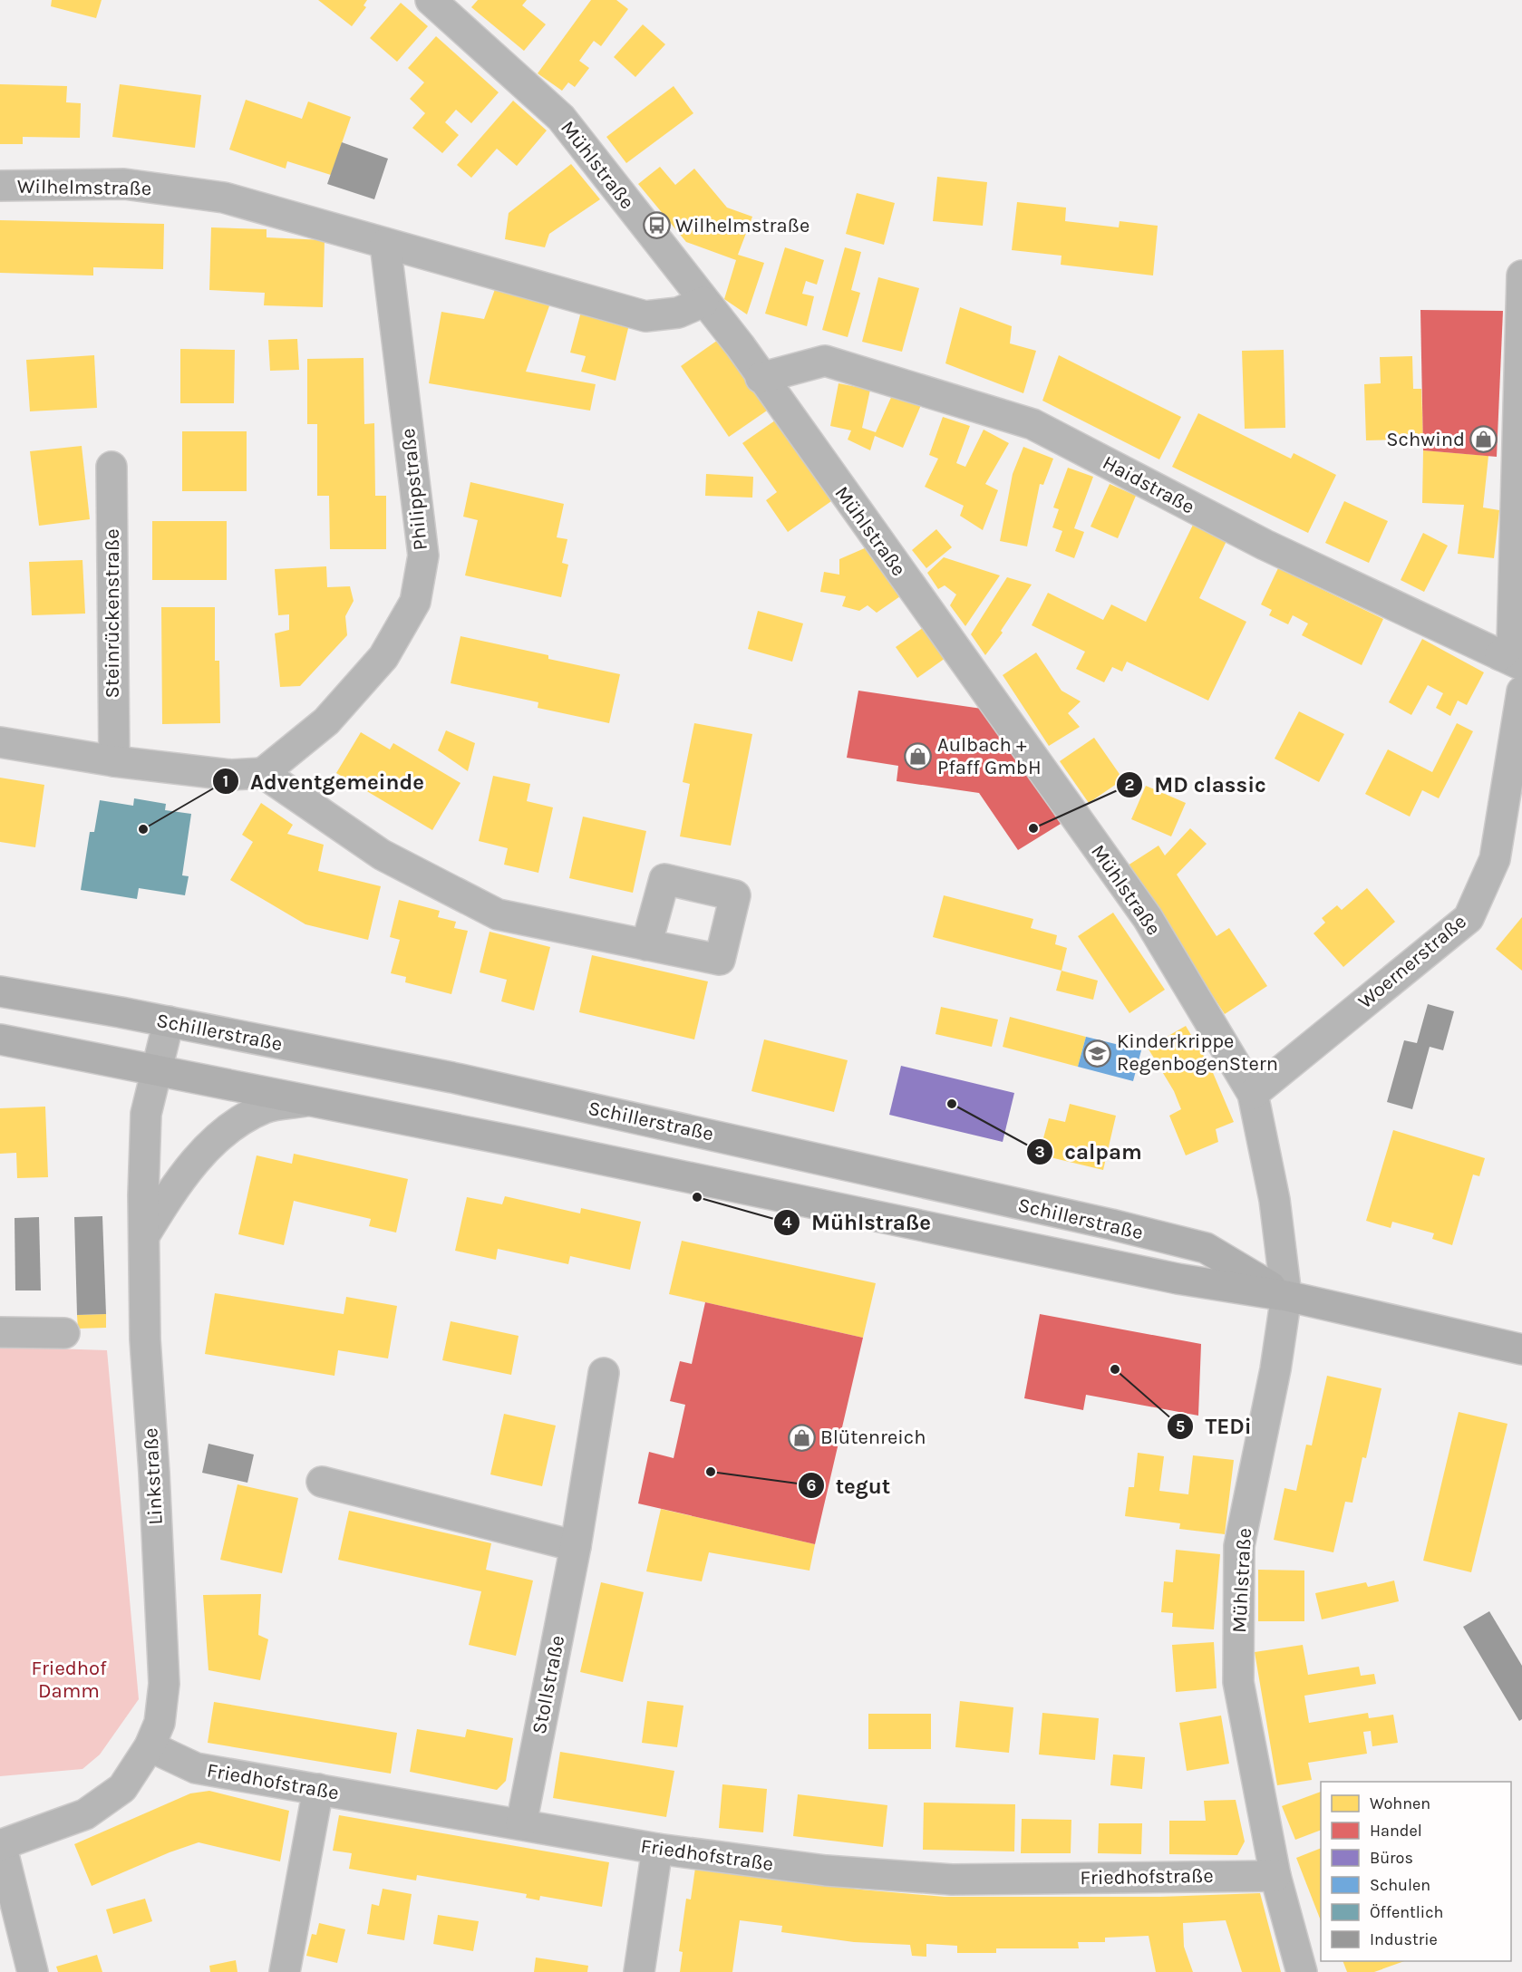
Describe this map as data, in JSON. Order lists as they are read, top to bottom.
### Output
{
  "streets": {
    "main road": ["Schillerstraße"],
    "street": [
      "Mühlstraße",
      "Wilhelmstraße",
      "Haidstraße",
      "Philippstraße",
      "Steinrückenstraße",
      "Woernerstraße",
      "Linkstraße",
      "Stollstraße",
      "Friedhofstraße"
    ]
  },
  "crossings": [
    ["Mühlstraße", "Wilhelmstraße"],
    ["Mühlstraße", "Haidstraße"],
    ["Mühlstraße", "Woernerstraße"],
    ["Mühlstraße", "Schillerstraße"],
    ["Mühlstraße", "Friedhofstraße"],
    ["Wilhelmstraße", "Philippstraße"],
    ["Schillerstraße", "Linkstraße"],
    ["Linkstraße", "Friedhofstraße"],
    ["Stollstraße", "Friedhofstraße"]
  ],
  "parks": ["Friedhof Damm"],
  "places": {
    "bus stop": ["Wilhelmstraße"],
    "shop": ["Schwind", "Aulbach + Pfaff GmbH", "Blütenreich"],
    "other": [
      "MD classic",
      "Adventgemeinde",
      "calpam",
      "Mühlstraße",
      "TEDi",
      "tegut"
    ],
    "school or university": ["Kinderkrippe RegenbogenStern"]
  },
  "legend": [
    "Wohnen",
    "Handel",
    "Büros",
    "Schulen",
    "Öffentlich",
    "Industrie"
  ]
}
